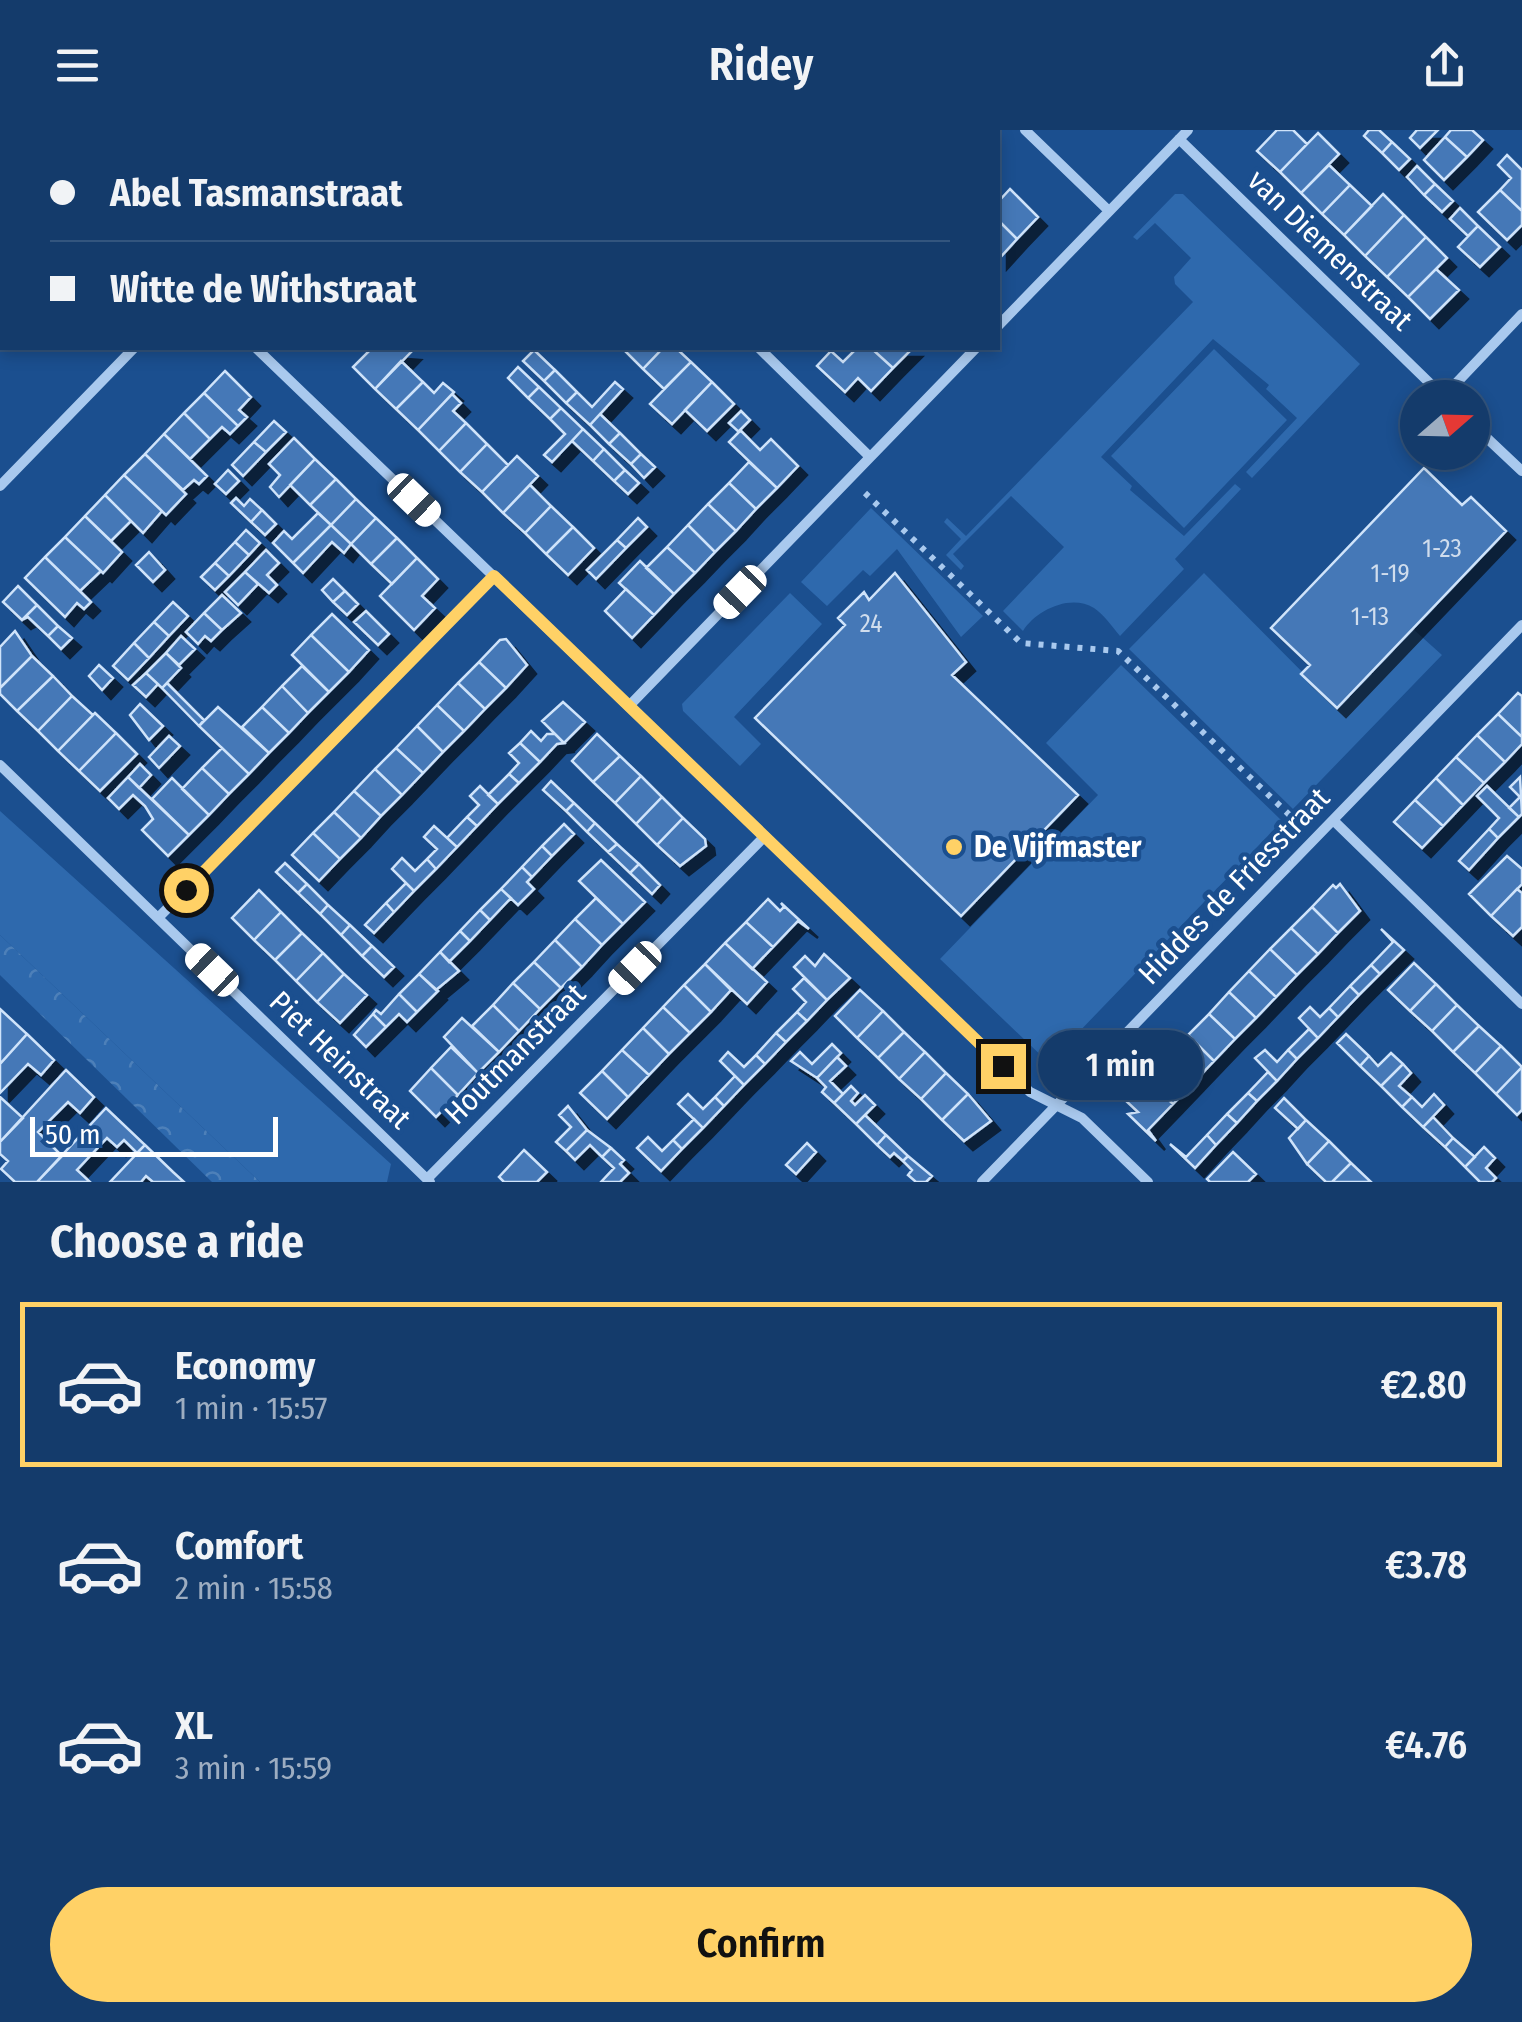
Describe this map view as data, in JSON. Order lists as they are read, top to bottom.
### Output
{
  "streets": {
    "street": [
      "van Diemenstraat",
      "Hiddes de Friesstraat",
      "Houtmanstraat",
      "Piet Heinstraat"
    ]
  },
  "crossings": [
    ["Houtmanstraat", "Piet Heinstraat"]
  ],
  "places": ["De Vijfmaster"],
  "house_numbers": [
    "1-23",
    "1-19",
    "1-13",
    "24"
  ],
  "scale_bar": "50 m",
  "north": "right",
  "page": {
    "header": "Ridey",
    "banner": ["Abel Tasmanstraat", "Witte de Withstraat"],
    "bubble": "1 min",
    "scale": "50 m",
    "heading": "Choose a ride",
    "list": [
      {
        "name": "Economy",
        "note": "1 min · 15:57",
        "value": "€2.80"
      },
      {
        "name": "Comfort",
        "note": "2 min · 15:58",
        "value": "€3.78"
      },
      {
        "name": "XL",
        "note": "3 min · 15:59",
        "value": "€4.76"
      }
    ],
    "buttons": "Confirm"
  }
}
